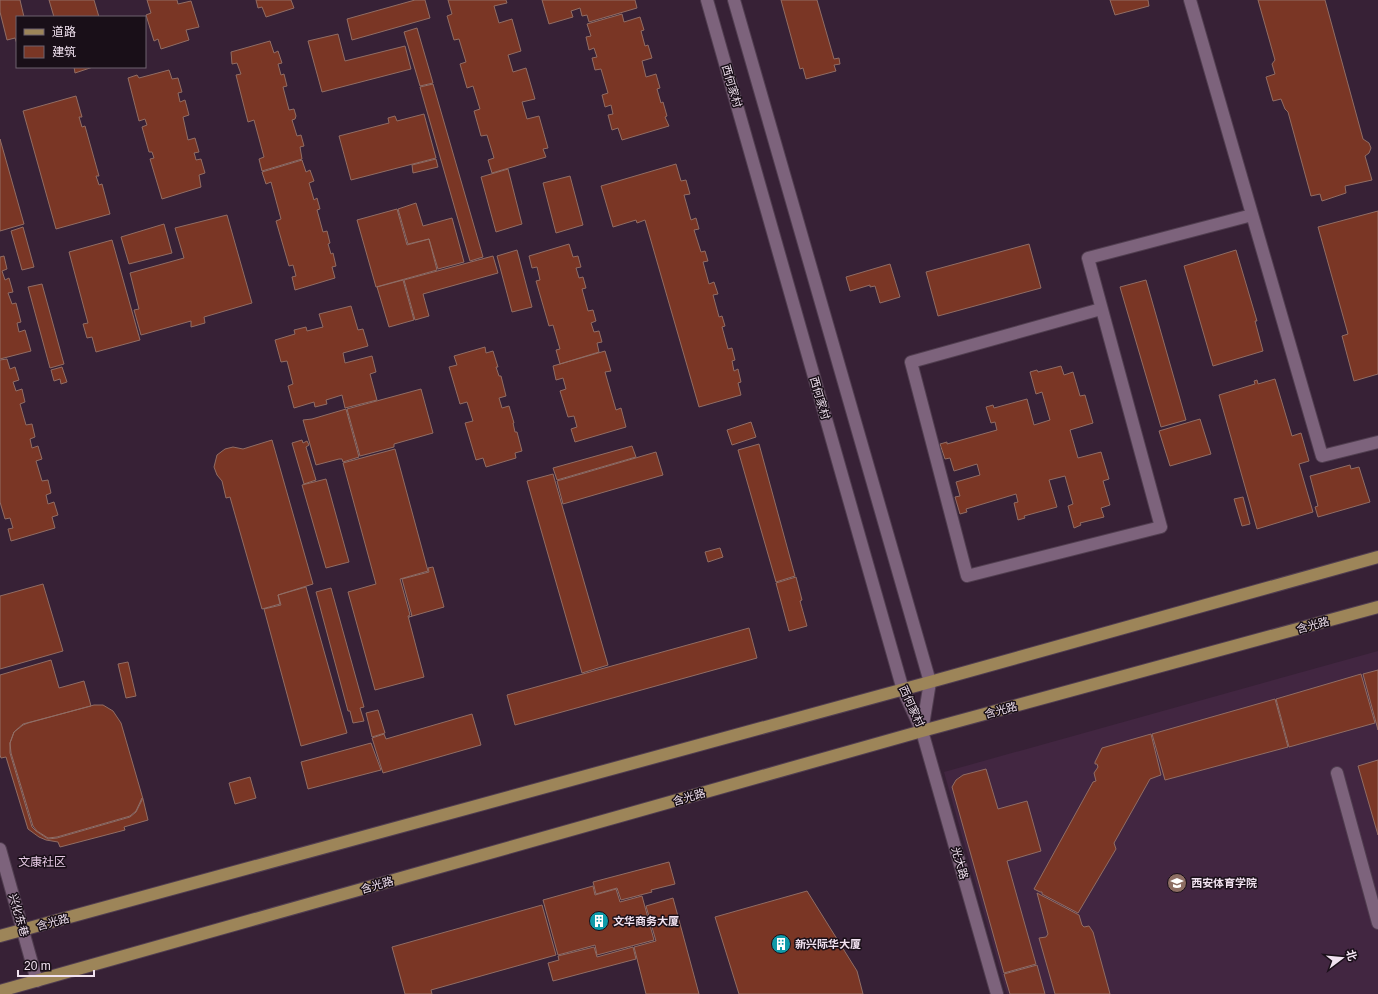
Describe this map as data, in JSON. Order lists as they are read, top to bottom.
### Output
{
  "streets": {
    "main road": ["含光路"],
    "street": ["西何家村", "光大路", "兴化东巷"]
  },
  "crossings": [
    ["西何家村", "含光路"],
    ["西何家村", "光大路"],
    ["含光路", "光大路"],
    ["含光路", "兴化东巷"]
  ],
  "districts": ["文康社区"],
  "places": {
    "school or university": ["西安体育学院"],
    "building": ["文华商务大厦", "新兴际华大厦"]
  },
  "legend": ["道路", "建筑"],
  "scale_bar": "20 m",
  "north": "right"
}
